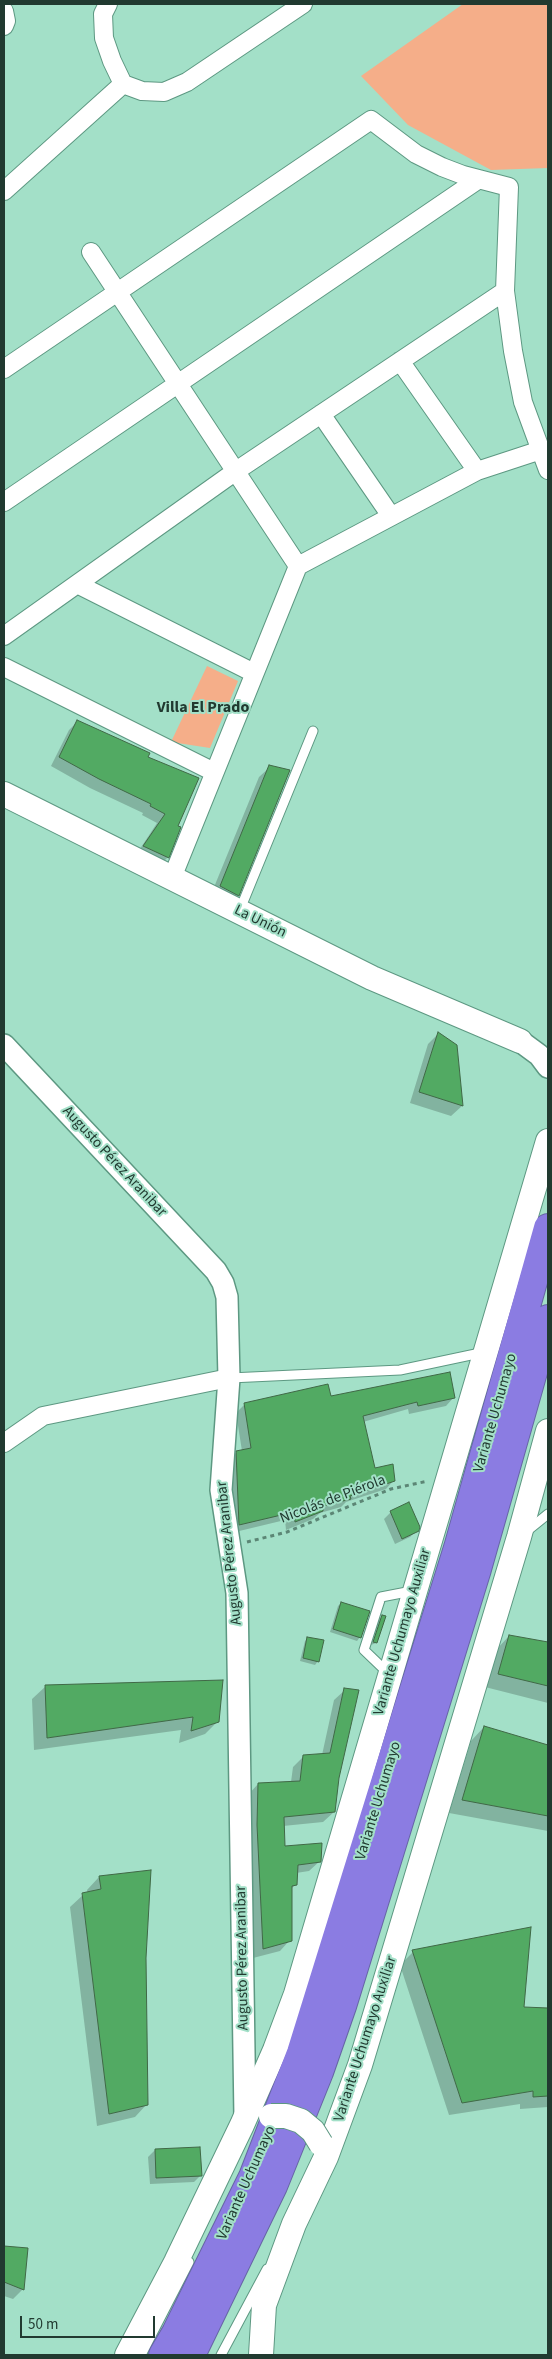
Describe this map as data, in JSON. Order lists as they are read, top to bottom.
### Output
{
  "streets": {
    "highway": ["Variante Uchumayo"],
    "main road": ["La Unión", "Variante Uchumayo Auxiliar"],
    "street": ["Augusto Pérez Aranibar"],
    "path": ["Nicolás de Piérola"]
  },
  "crossings": [
    ["Augusto Pérez Aranibar", "Variante Uchumayo"],
    ["Augusto Pérez Aranibar", "Nicolás de Piérola"],
    ["Augusto Pérez Aranibar", "Variante Uchumayo Auxiliar"],
    ["Variante Uchumayo", "Variante Uchumayo Auxiliar"],
    ["Nicolás de Piérola", "Variante Uchumayo Auxiliar"]
  ],
  "districts": ["Villa El Prado"],
  "scale_bar": "50 m"
}
